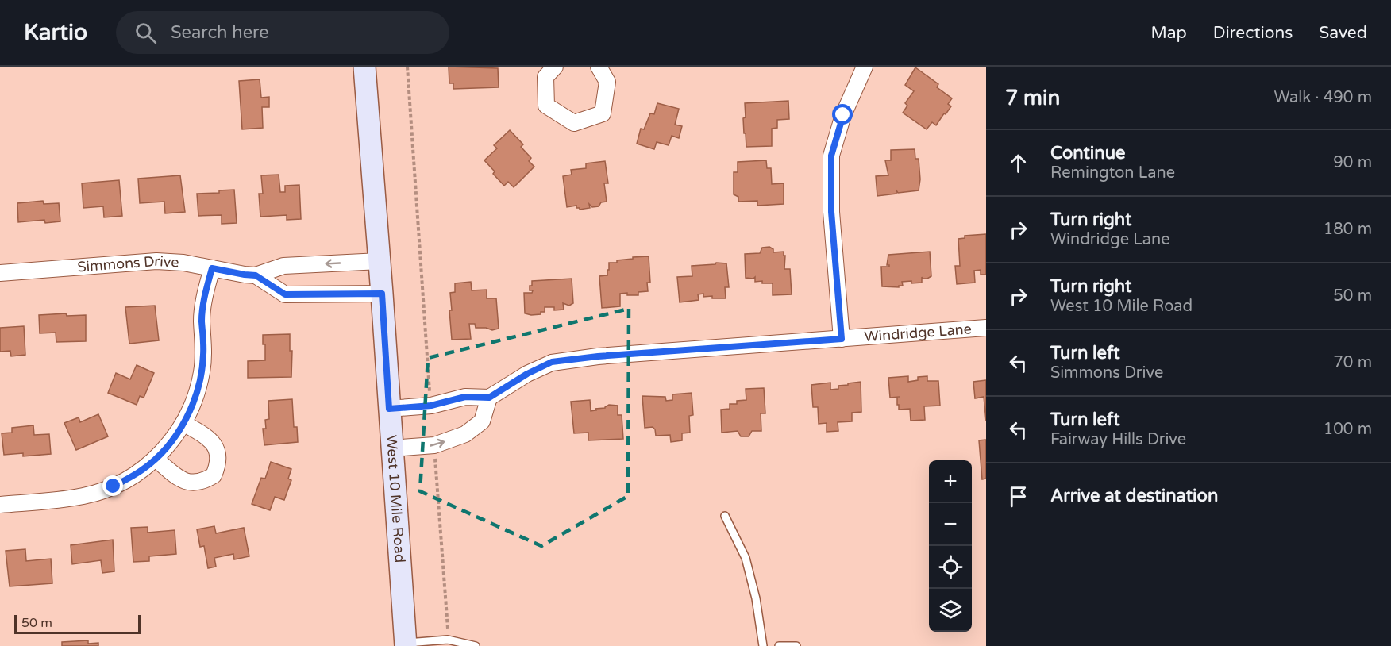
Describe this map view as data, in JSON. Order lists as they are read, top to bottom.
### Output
{
  "streets": {
    "main road": ["West 10 Mile Road"],
    "street": ["Simmons Drive", "Windridge Lane"]
  },
  "crossings": [
    ["Simmons Drive", "West 10 Mile Road"]
  ],
  "scale_bar": "50 m",
  "page": {
    "header": "Kartio",
    "search": "Search here",
    "nav": ["Map", "Directions", "Saved"],
    "heading": ["7 min", "Walk · 490 m"],
    "list": [
      ["Continue", "Remington Lane", "90 m"],
      ["Turn right", "Windridge Lane", "180 m"],
      ["Turn right", "West 10 Mile Road", "50 m"],
      ["Turn left", "Simmons Drive", "70 m"],
      ["Turn left", "Fairway Hills Drive", "100 m"],
      "Arrive at destination"
    ],
    "map_buttons": ["+", "−"],
    "scale": "50 m"
  }
}
